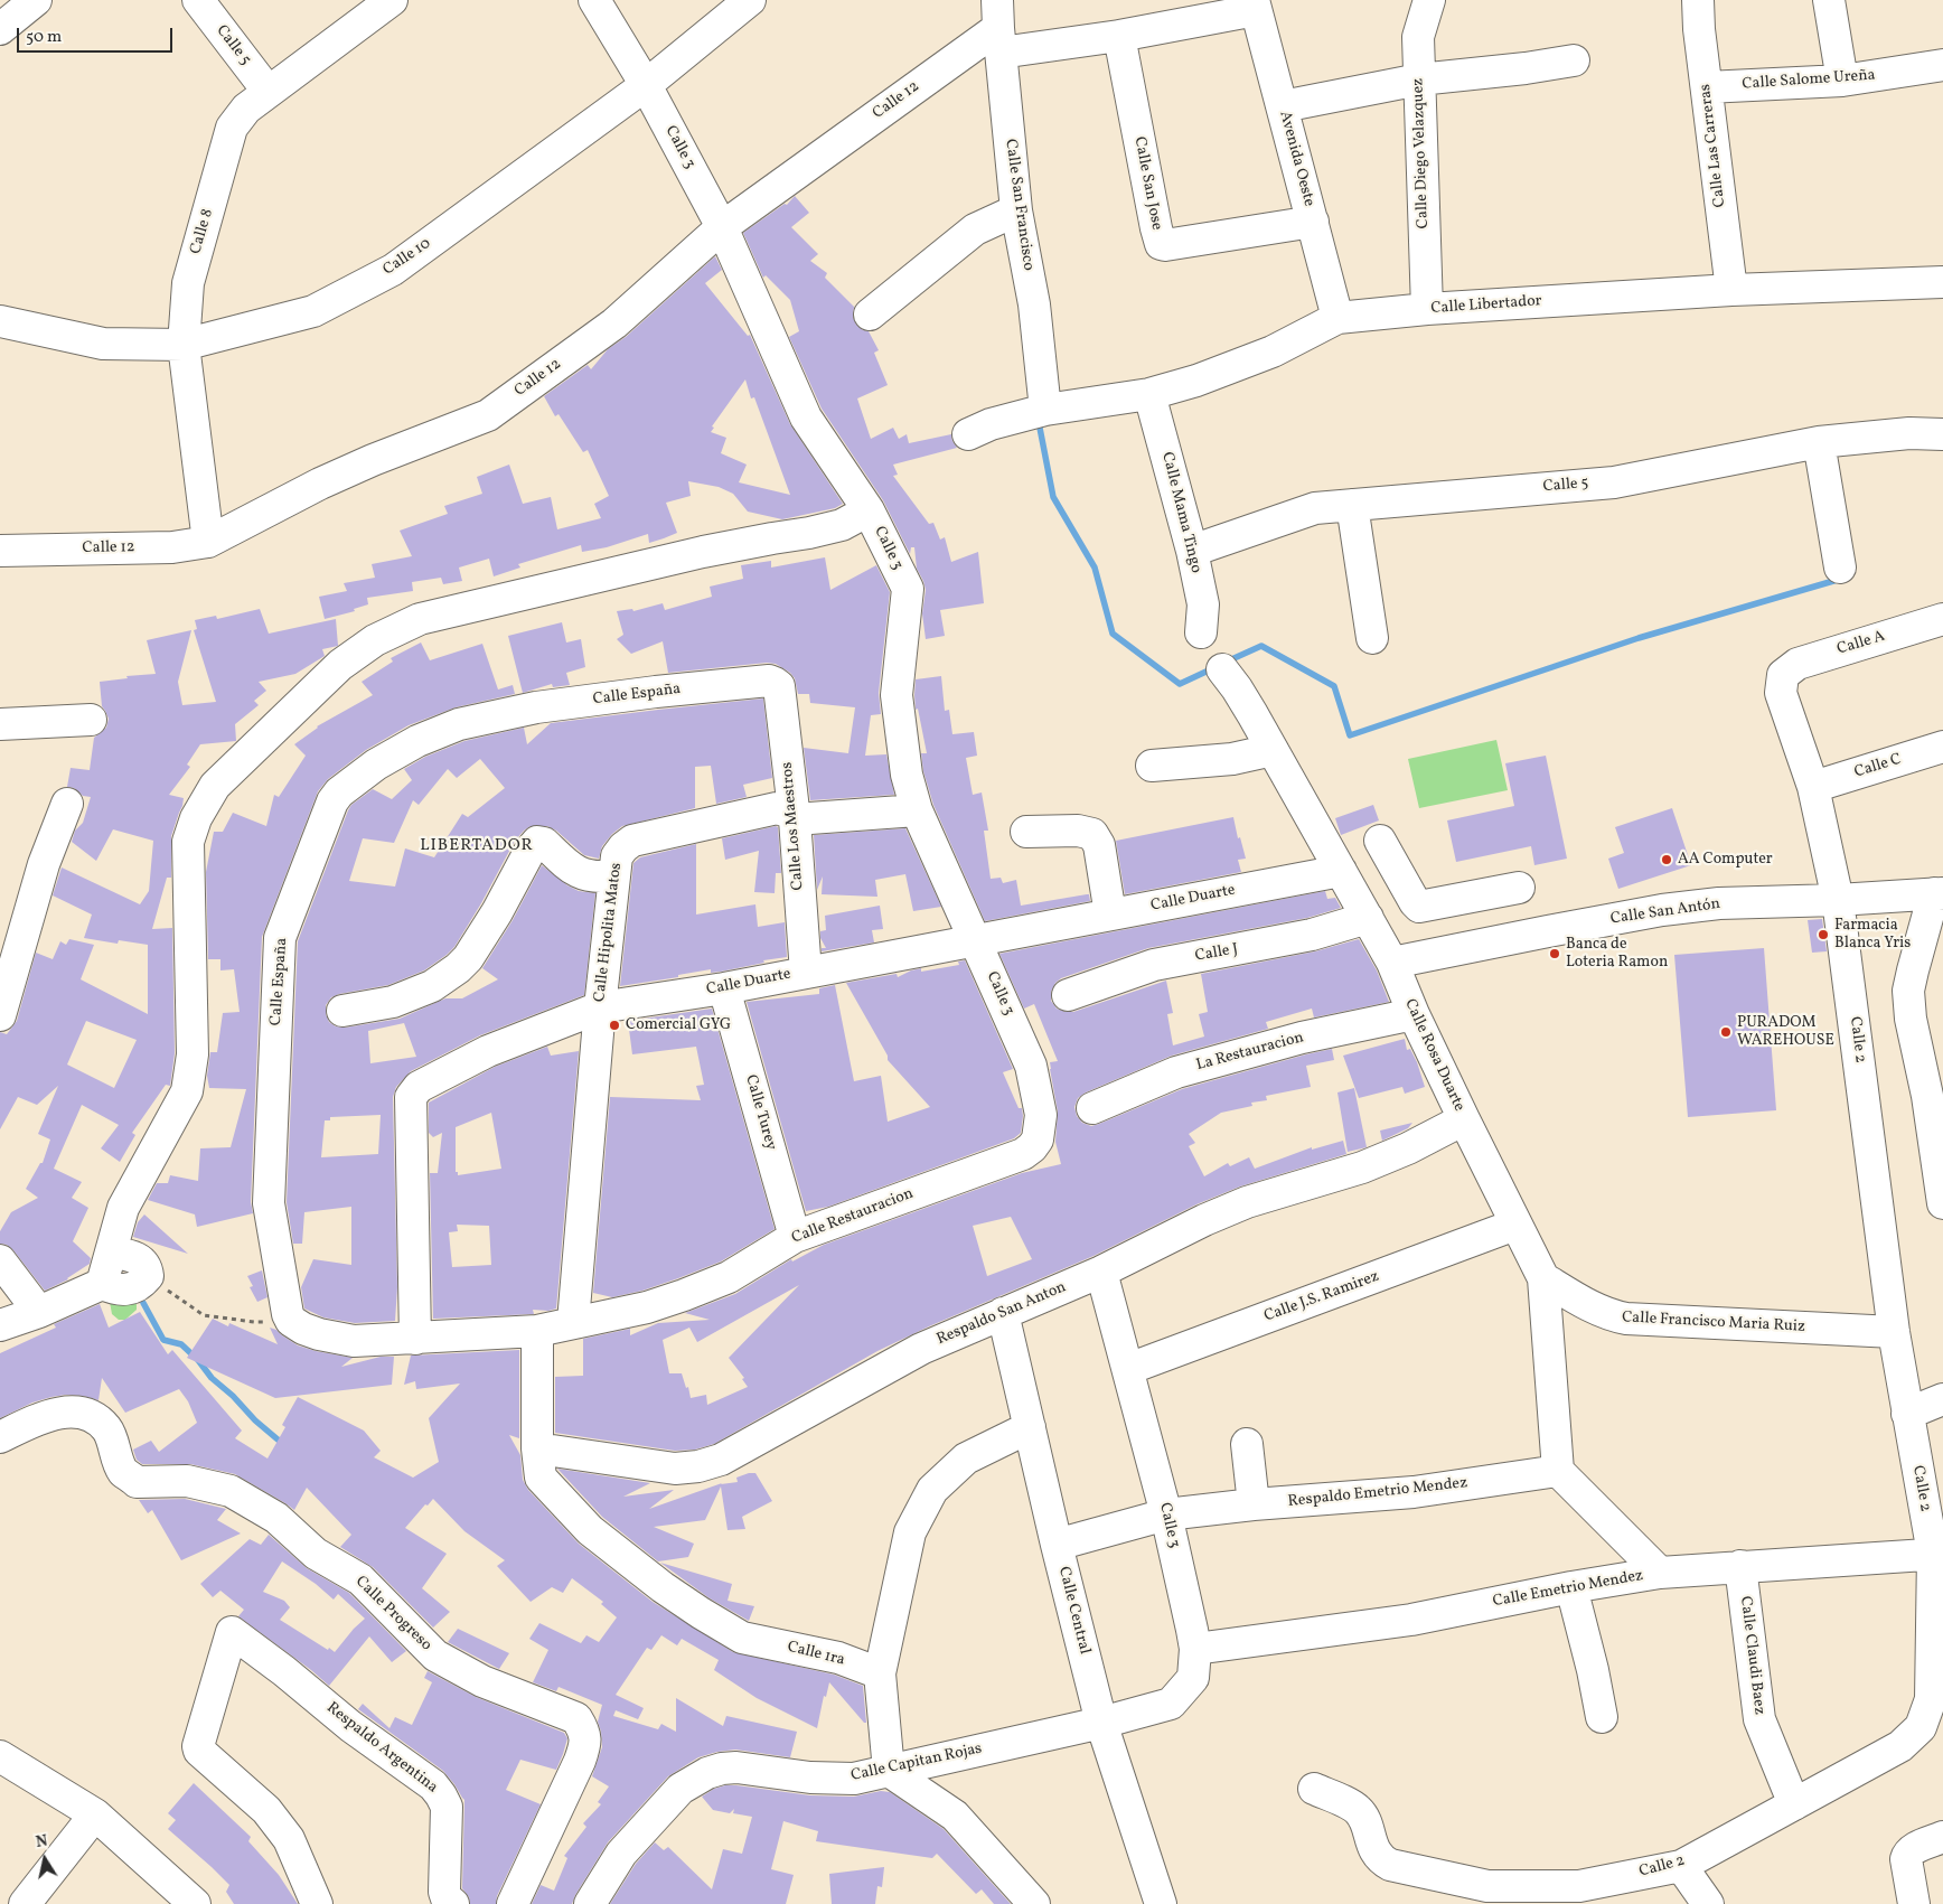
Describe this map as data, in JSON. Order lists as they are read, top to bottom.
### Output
{
  "streets": {
    "street": [
      "Calle 5",
      "Calle Salome Ureña",
      "Calle 12",
      "Calle Las Carreras",
      "Calle 3",
      "Calle Diego Velazquez",
      "Avenida Oeste",
      "Calle San Jose",
      "Calle San Francisco",
      "Calle 8",
      "Calle 10",
      "Calle Libertador",
      "Calle Mama Tingo",
      "Calle A",
      "Calle España",
      "Calle C",
      "Calle Los Maestros",
      "Calle Duarte",
      "Calle San Antón",
      "Calle Hipolita Matos",
      "Calle J",
      "Calle 2",
      "La Restauracion",
      "Calle Rosa Duarte",
      "Calle Turey",
      "Calle Restauracion",
      "Calle J.S. Ramirez",
      "Respaldo San Anton",
      "Calle Francisco Maria Ruiz",
      "Respaldo Emetrio Mendez",
      "Calle Emetrio Mendez",
      "Calle Central",
      "Calle Progreso",
      "Calle 1ra",
      "Calle Claudi Baez",
      "Respaldo Argentina",
      "Calle Capitan Rojas"
    ]
  },
  "crossings": [
    ["Calle 5", "Calle 8"],
    ["Calle 5", "Calle Mama Tingo"],
    ["Calle Salome Ureña", "Calle Las Carreras"],
    ["Calle 12", "Calle 3"],
    ["Calle 12", "Avenida Oeste"],
    ["Calle 12", "Calle San Jose"],
    ["Calle 12", "Calle San Francisco"],
    ["Calle 12", "Calle 8"],
    ["Calle Las Carreras", "Calle Libertador"],
    ["Calle 3", "Calle 10"],
    ["Calle 3", "Calle Duarte"],
    ["Calle 3", "Calle Hipolita Matos"],
    ["Calle 3", "Calle Restauracion"],
    ["Calle 3", "Calle J.S. Ramirez"],
    ["Calle 3", "Respaldo San Anton"],
    ["Calle 3", "Respaldo Emetrio Mendez"],
    ["Calle 3", "Calle Emetrio Mendez"],
    ["Calle 3", "Calle Central"],
    ["Calle 3", "Calle Capitan Rojas"],
    ["Calle Diego Velazquez", "Calle Libertador"],
    ["Avenida Oeste", "Calle San Jose"],
    ["Avenida Oeste", "Calle Libertador"],
    ["Calle San Francisco", "Calle Libertador"],
    ["Calle 8", "Calle 10"],
    ["Calle Libertador", "Calle Mama Tingo"],
    ["Calle A", "Calle 2"],
    ["Calle España", "Calle Los Maestros"],
    ["Calle C", "Calle 2"],
    ["Calle Los Maestros", "Calle Duarte"],
    ["Calle Los Maestros", "Calle Hipolita Matos"],
    ["Calle Duarte", "Calle Hipolita Matos"],
    ["Calle Duarte", "Calle Rosa Duarte"],
    ["Calle Duarte", "Calle Turey"],
    ["Calle San Antón", "Calle 2"],
    ["Calle San Antón", "Calle Rosa Duarte"],
    ["Calle Hipolita Matos", "Calle Restauracion"],
    ["Calle J", "Calle Rosa Duarte"],
    ["Calle 2", "Calle Francisco Maria Ruiz"],
    ["Calle 2", "Calle Emetrio Mendez"],
    ["Calle 2", "Calle Claudi Baez"],
    ["La Restauracion", "Calle Rosa Duarte"],
    ["Calle Rosa Duarte", "Calle J.S. Ramirez"],
    ["Calle Rosa Duarte", "Respaldo San Anton"],
    ["Calle Rosa Duarte", "Calle Francisco Maria Ruiz"],
    ["Calle Rosa Duarte", "Respaldo Emetrio Mendez"],
    ["Calle Turey", "Calle Restauracion"],
    ["Respaldo San Anton", "Calle Central"],
    ["Respaldo San Anton", "Calle 1ra"],
    ["Respaldo Emetrio Mendez", "Calle Central"],
    ["Calle Emetrio Mendez", "Calle Claudi Baez"],
    ["Calle Central", "Calle Capitan Rojas"]
  ],
  "districts": ["LIBERTADOR"],
  "places": [
    "AA Computer",
    "Farmacia Blanca Yris",
    "Banca de Loteria Ramon",
    "Comercial GYG",
    "PURADOM WAREHOUSE"
  ],
  "scale_bar": "50 m",
  "north": "top"
}
